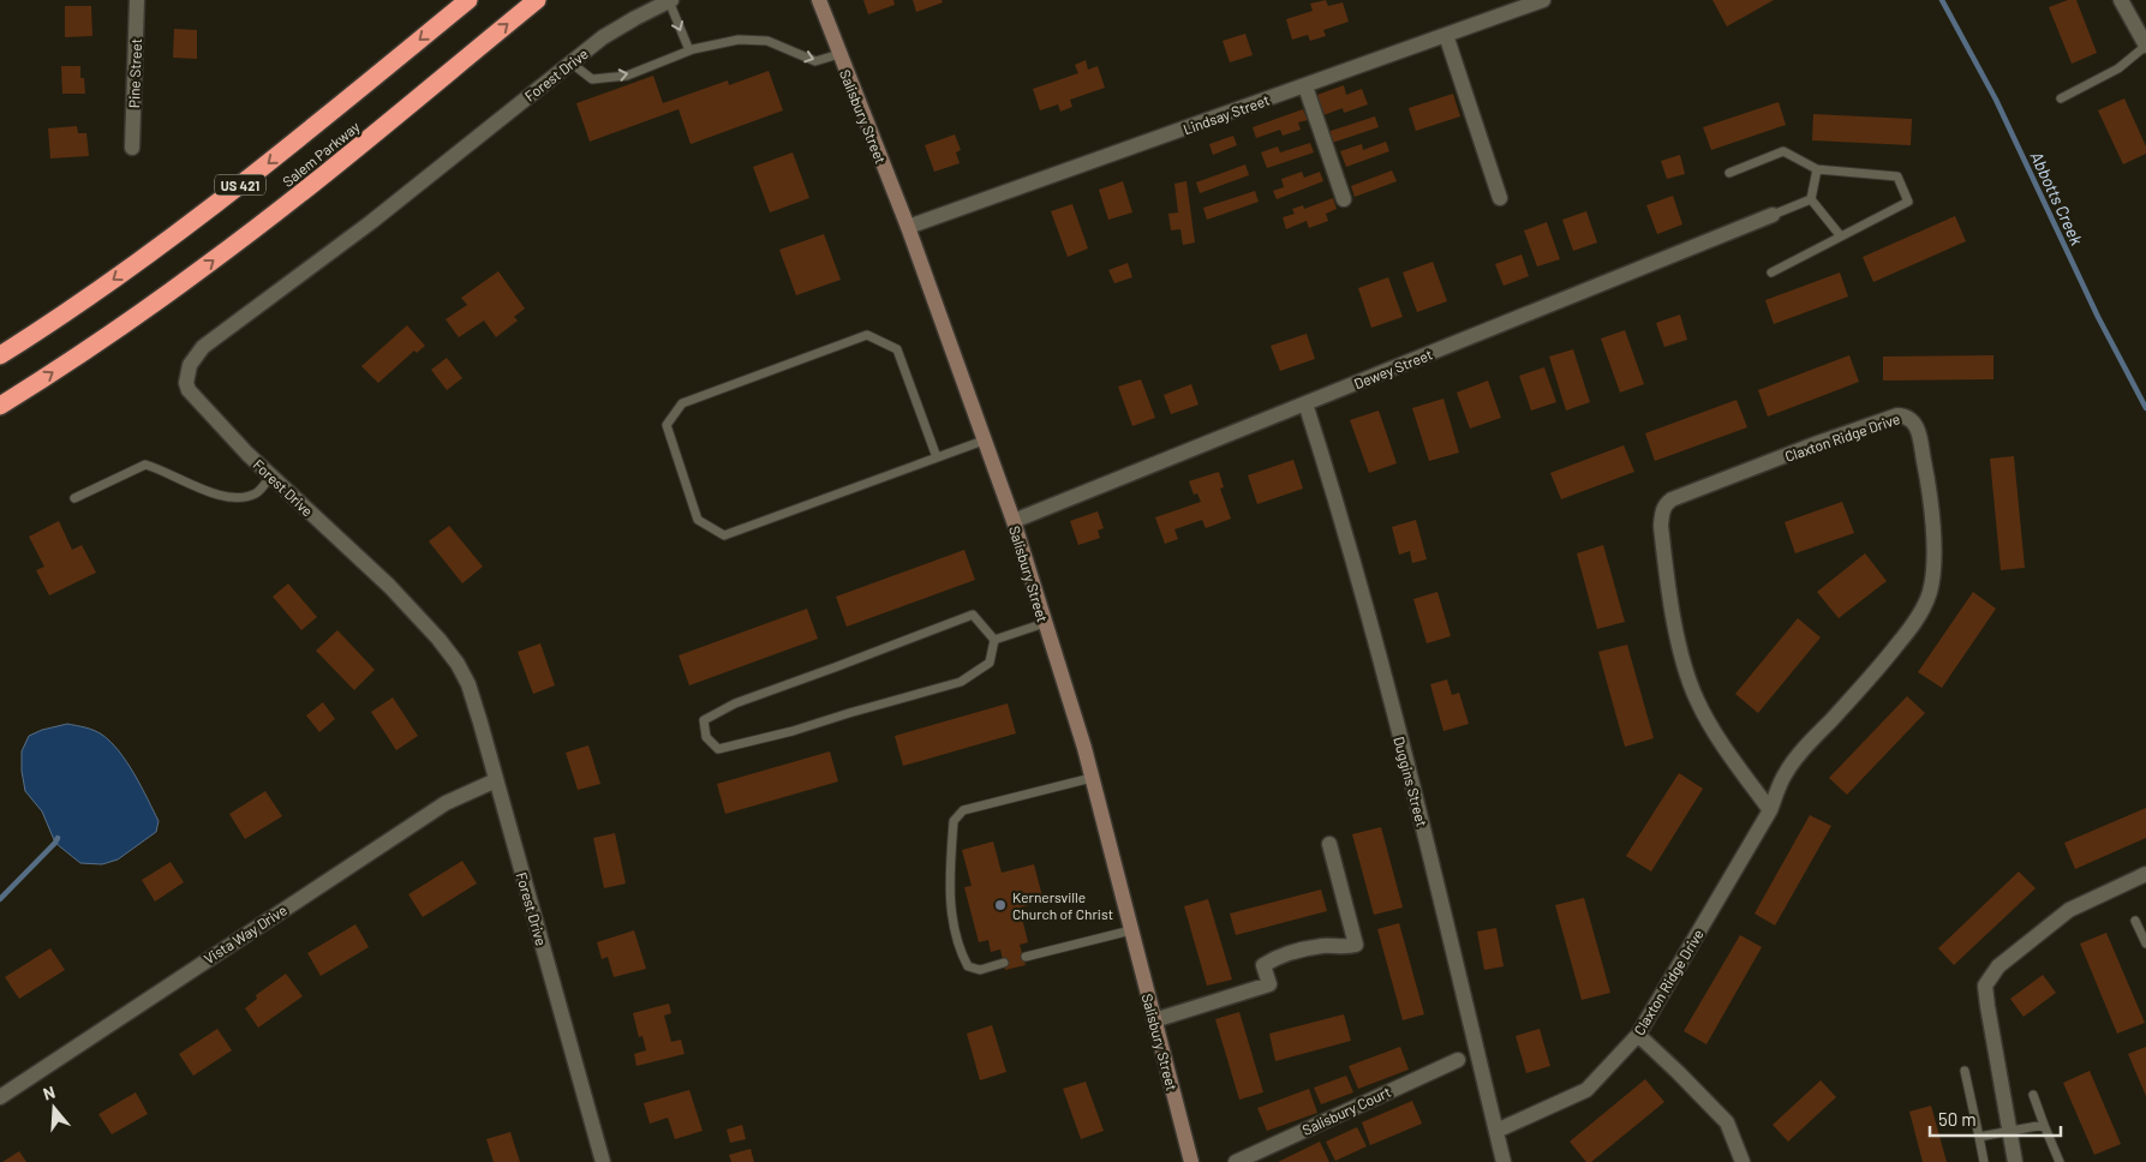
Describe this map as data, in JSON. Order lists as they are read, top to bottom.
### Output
{
  "streets": {
    "highway": ["Salem Parkway", "US 421"],
    "main road": ["Salisbury Street"],
    "street": [
      "Pine Street",
      "Forest Drive",
      "Lindsay Street",
      "Dewey Street",
      "Claxton Ridge Drive",
      "Duggins Street",
      "Vista Way Drive",
      "Salisbury Court"
    ]
  },
  "crossings": [
    ["Forest Drive", "Vista Way Drive"],
    ["Lindsay Street", "Salisbury Street"],
    ["Salisbury Street", "Dewey Street"],
    ["Dewey Street", "Duggins Street"],
    ["Claxton Ridge Drive", "Duggins Street"]
  ],
  "water": ["Abbotts Creek"],
  "places": ["Kernersville Church of Christ"],
  "scale_bar": "50 m",
  "north": "top"
}
